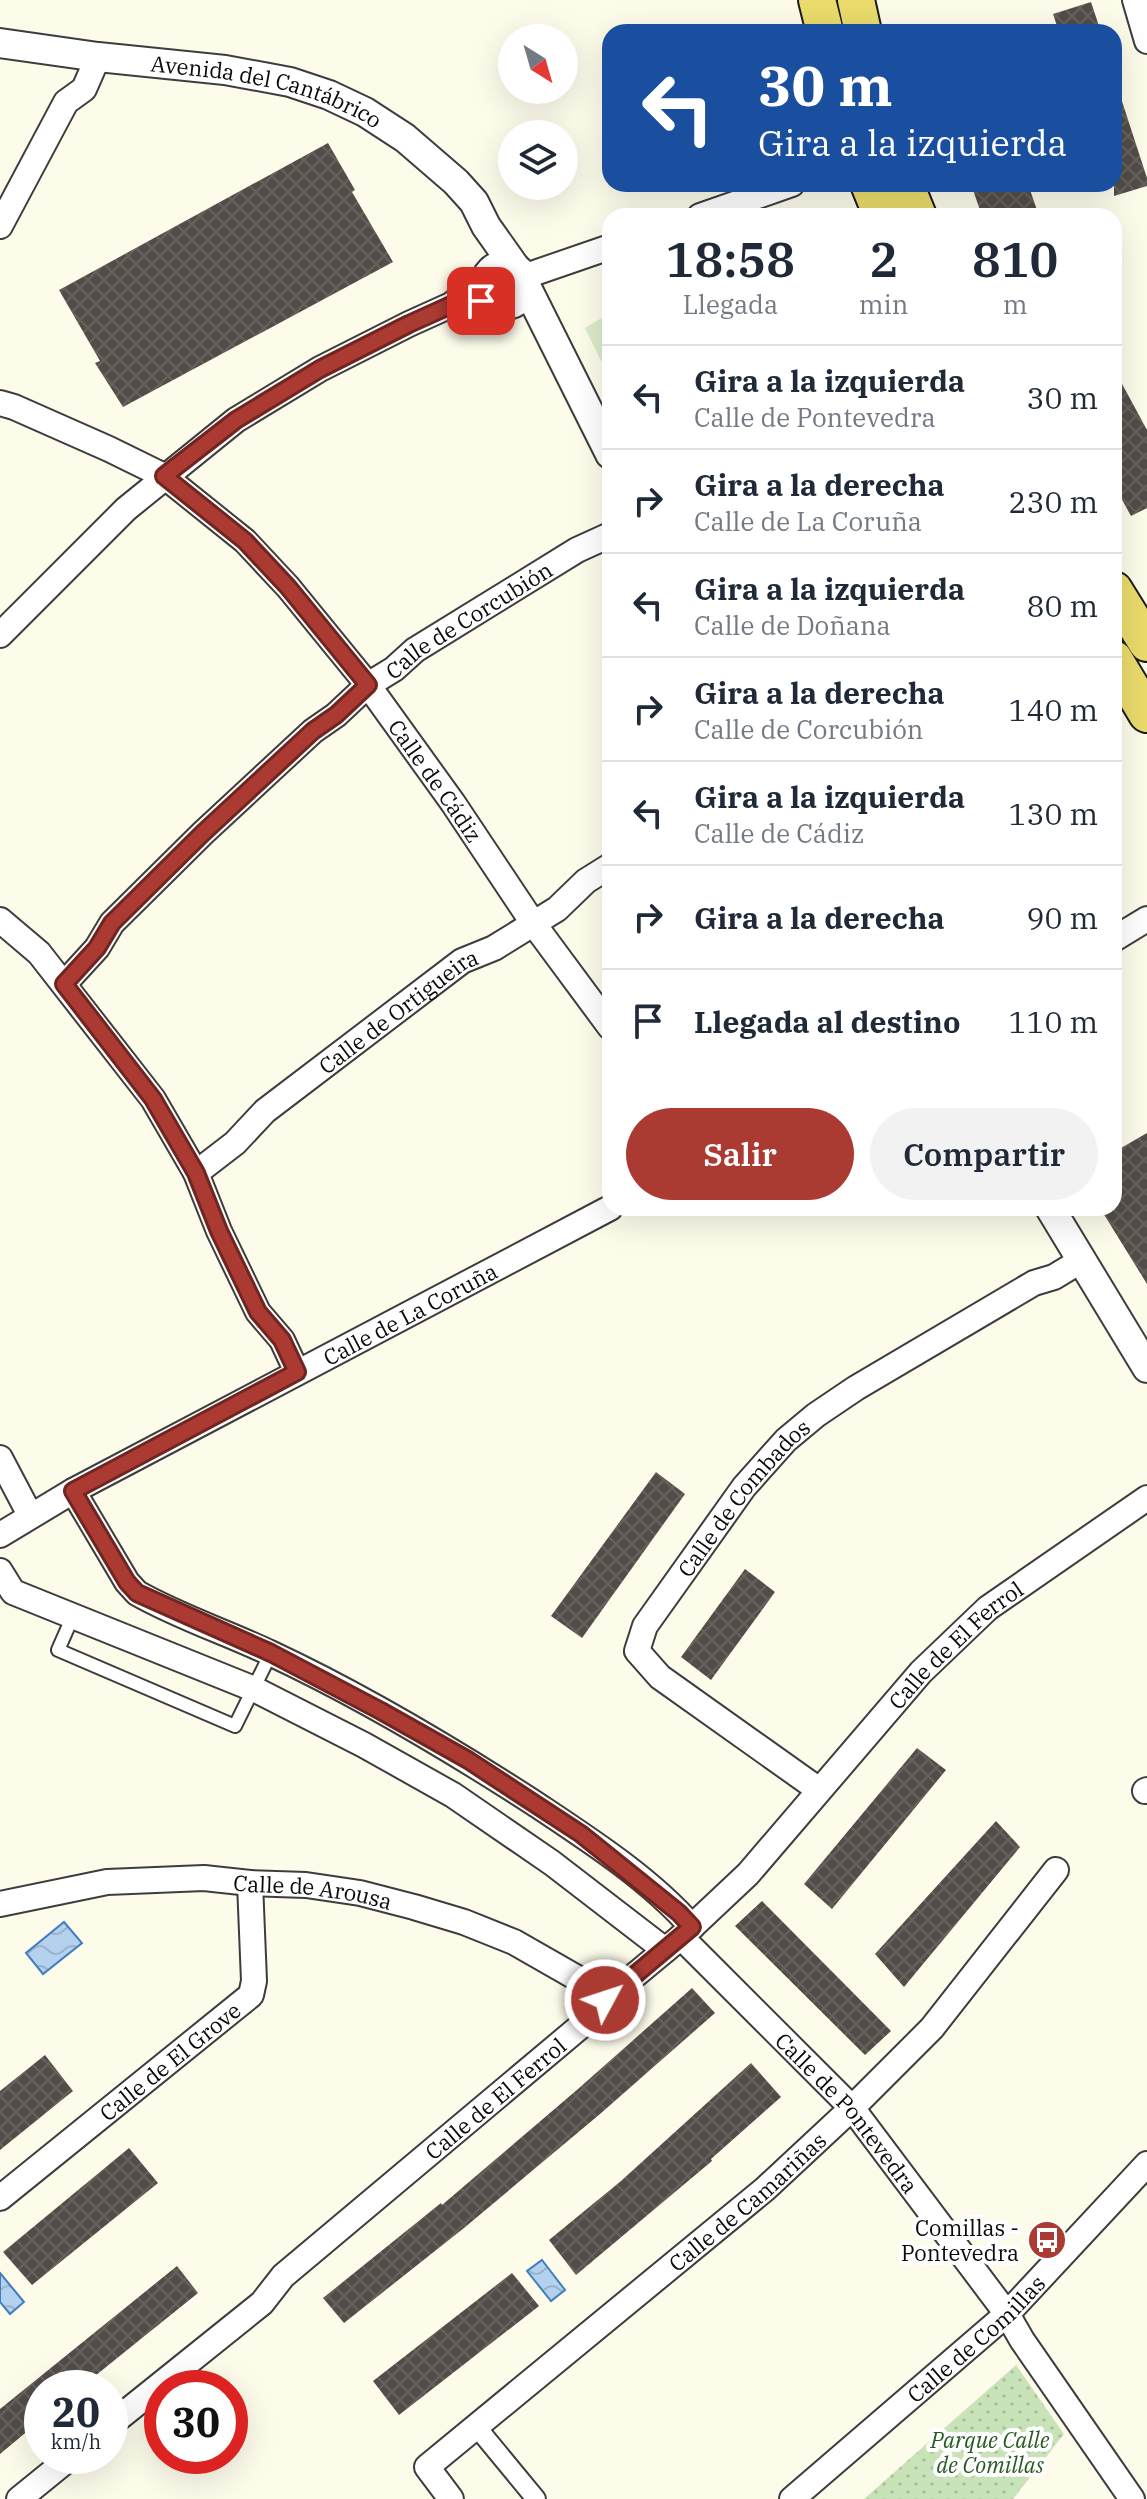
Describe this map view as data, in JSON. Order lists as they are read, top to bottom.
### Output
{
  "streets": {
    "street": [
      "Avenida del Cantábrico",
      "Calle de Corcubión",
      "Calle de Cádiz",
      "Calle de Ortigueira",
      "Calle de La Coruña",
      "Calle de Combados",
      "Calle de El Ferrol",
      "Calle de Arousa",
      "Calle de El Grove",
      "Calle de Pontevedra",
      "Calle de Camariñas",
      "Calle de Comillas"
    ]
  },
  "crossings": [
    ["Calle de Corcubión", "Calle de Cádiz"],
    ["Calle de Cádiz", "Calle de Ortigueira"],
    ["Calle de La Coruña", "Calle de Pontevedra"],
    ["Calle de Combados", "Calle de El Ferrol"],
    ["Calle de El Ferrol", "Calle de Arousa"],
    ["Calle de El Ferrol", "Calle de Pontevedra"],
    ["Calle de Arousa", "Calle de El Grove"],
    ["Calle de Pontevedra", "Calle de Camariñas"],
    ["Calle de Pontevedra", "Calle de Comillas"]
  ],
  "parks": ["Parque Calle de Comillas"],
  "places": {
    "bus stop": ["Comillas - Pontevedra"]
  },
  "north": "bottom right",
  "page": {
    "turn": ["30 m", "Gira a la izquierda"],
    "eta": [
      "18:58",
      "Llegada",
      "2",
      "min",
      "810",
      "m"
    ],
    "list": [
      {
        "name": "Gira a la izquierda",
        "note": "Calle de Pontevedra",
        "value": "30 m"
      },
      {
        "name": "Gira a la derecha",
        "note": "Calle de La Coruña",
        "value": "230 m"
      },
      {
        "name": "Gira a la izquierda",
        "note": "Calle de Doñana",
        "value": "80 m"
      },
      {
        "name": "Gira a la derecha",
        "note": "Calle de Corcubión",
        "value": "140 m"
      },
      {
        "name": "Gira a la izquierda",
        "note": "Calle de Cádiz",
        "value": "130 m"
      },
      {
        "name": "Gira a la derecha",
        "value": "90 m"
      },
      {
        "name": "Llegada al destino",
        "value": "110 m"
      }
    ],
    "buttons": ["Salir", "Compartir"],
    "speed": "20 km/h",
    "limit": "30"
  }
}
